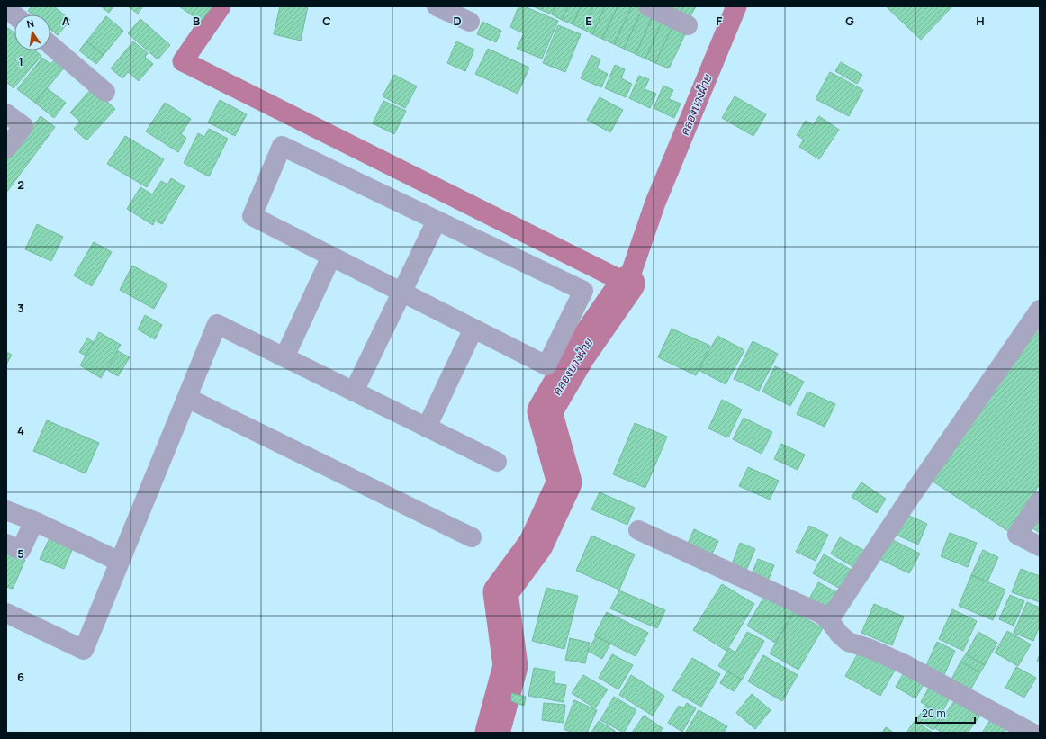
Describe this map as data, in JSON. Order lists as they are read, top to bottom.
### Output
{
  "water": ["คลองบางฝ้าย"],
  "scale_bar": "20 m",
  "north": "top",
  "grid": {
    "columns": [
      "A",
      "B",
      "C",
      "D",
      "E",
      "F",
      "G",
      "H"
    ],
    "rows": [
      "1",
      "2",
      "3",
      "4",
      "5",
      "6"
    ]
  }
}
